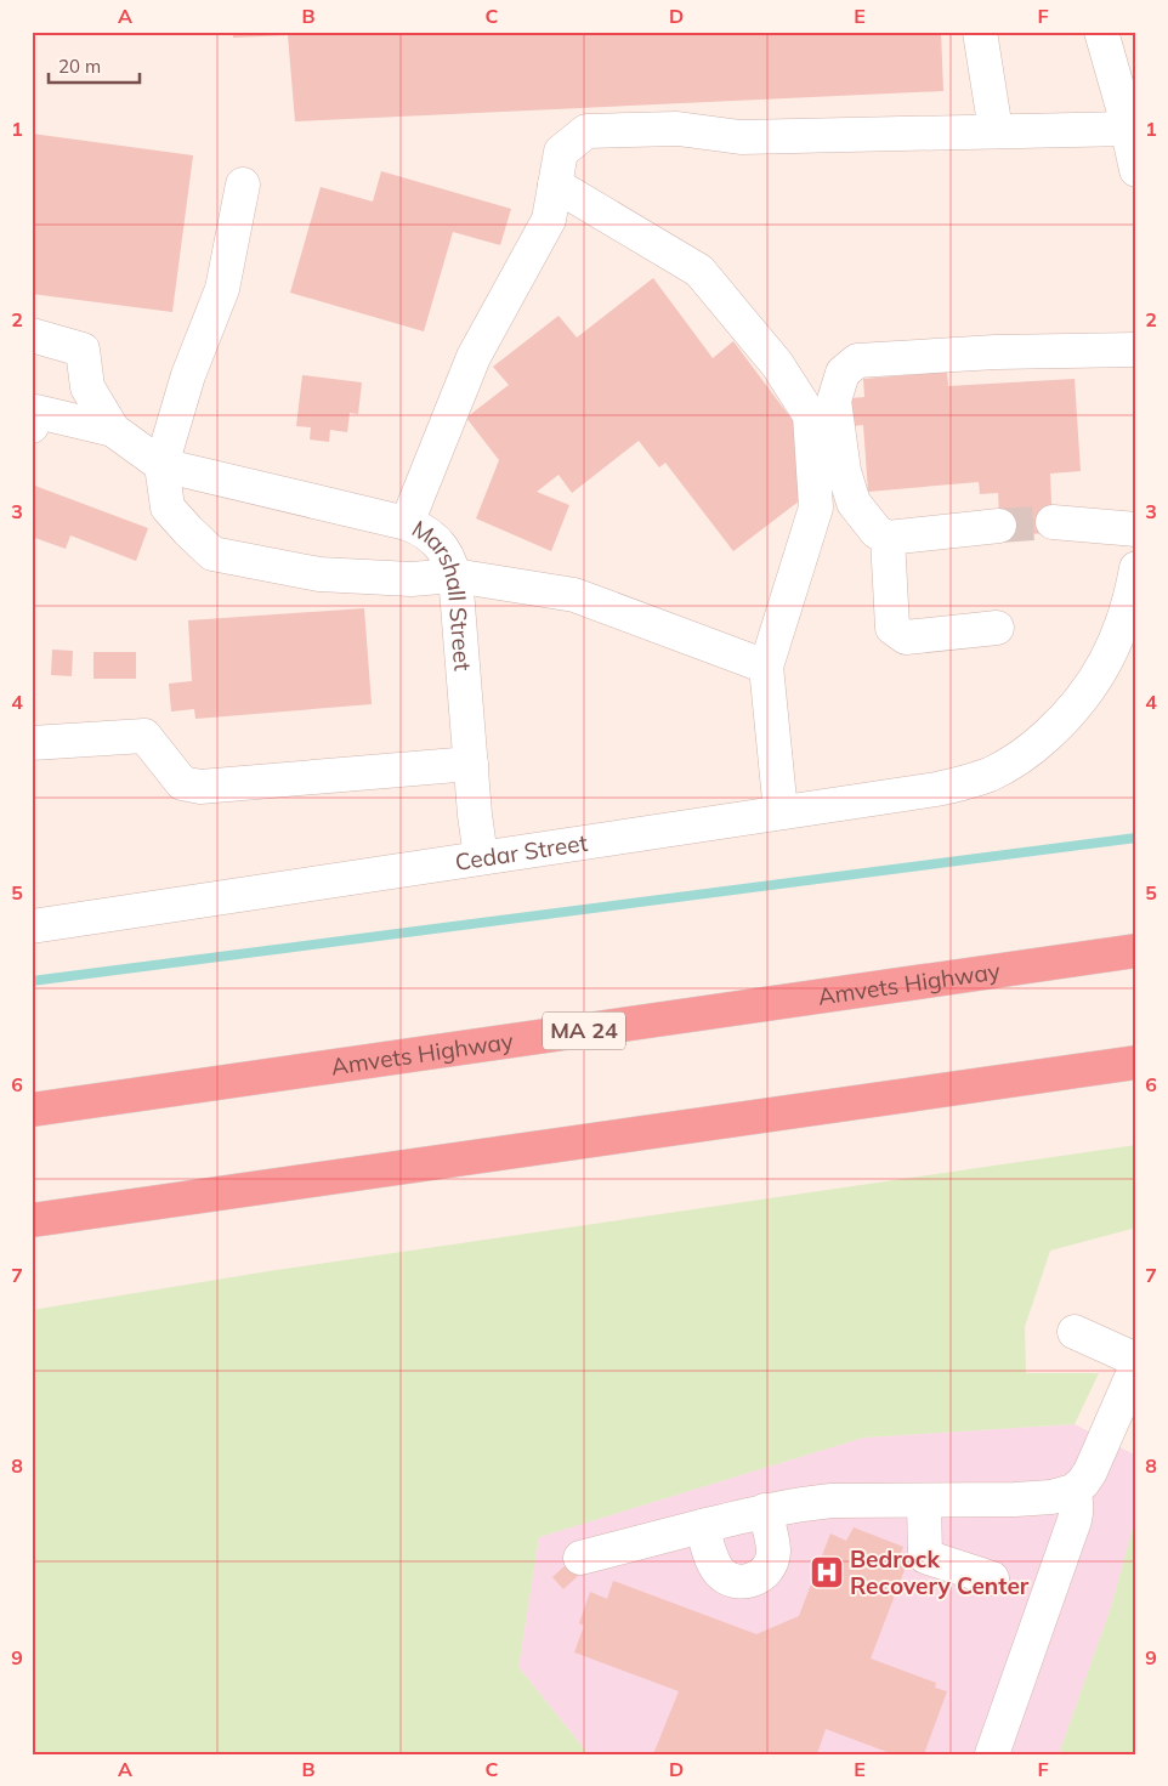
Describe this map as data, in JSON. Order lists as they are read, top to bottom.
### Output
{
  "streets": {
    "highway": ["Amvets Highway", "MA 24"],
    "street": ["Marshall Street", "Cedar Street"]
  },
  "crossings": [
    ["Marshall Street", "Cedar Street"]
  ],
  "places": {
    "hospital": ["Bedrock Recovery Center"]
  },
  "scale_bar": "20 m",
  "grid": {
    "columns": [
      "A",
      "B",
      "C",
      "D",
      "E",
      "F"
    ],
    "rows": [
      "1",
      "2",
      "3",
      "4",
      "5",
      "6",
      "7",
      "8",
      "9"
    ]
  }
}
